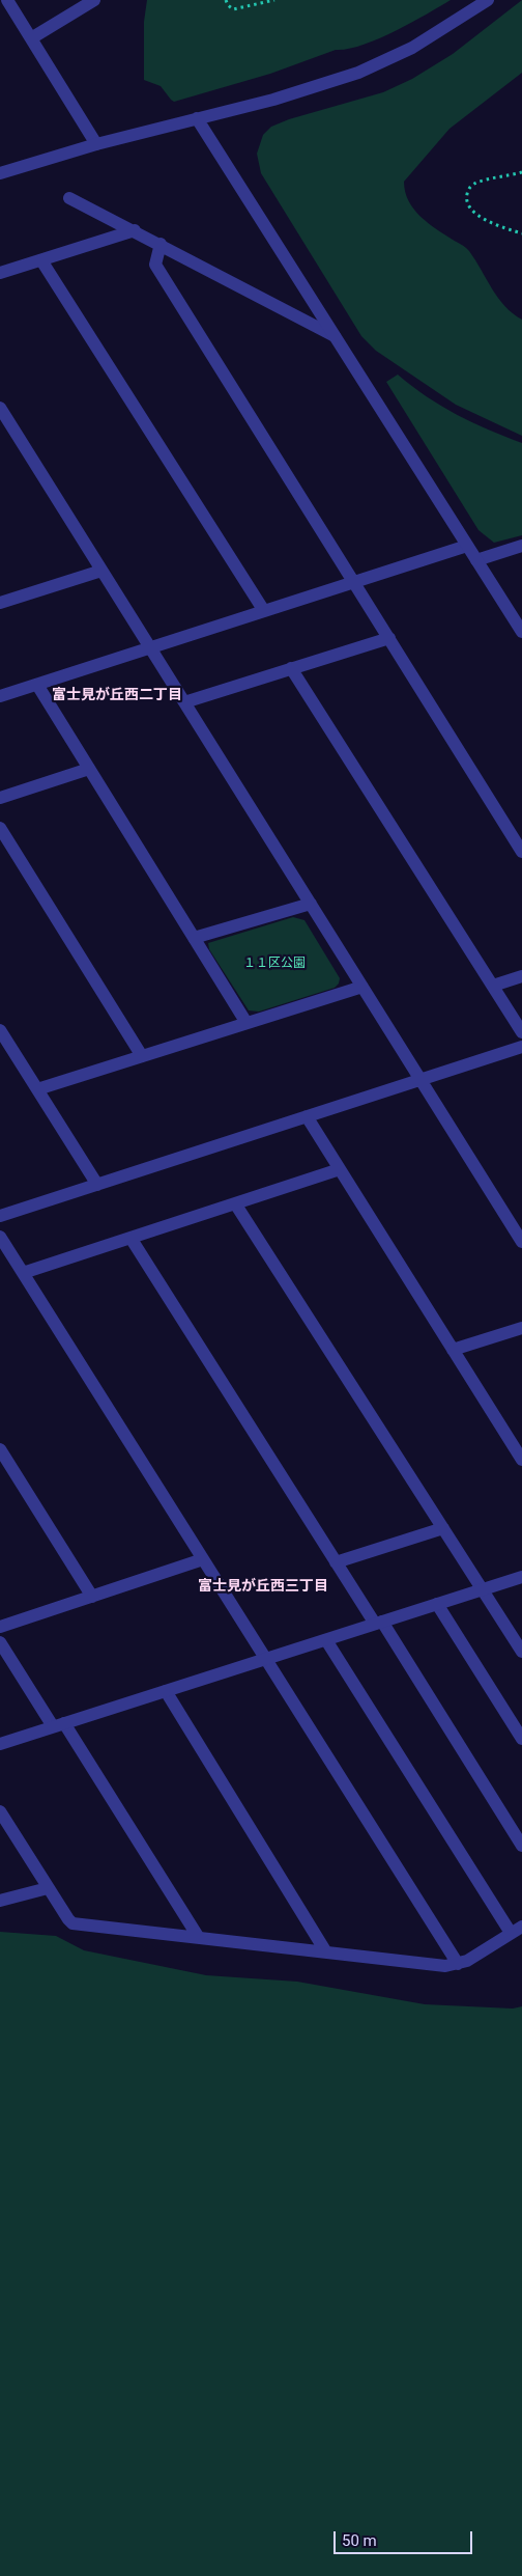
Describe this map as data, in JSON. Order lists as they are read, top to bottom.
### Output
{
  "districts": ["富士見が丘西二丁目", "富士見が丘西三丁目"],
  "parks": ["１１区公園"],
  "scale_bar": "50 m"
}
